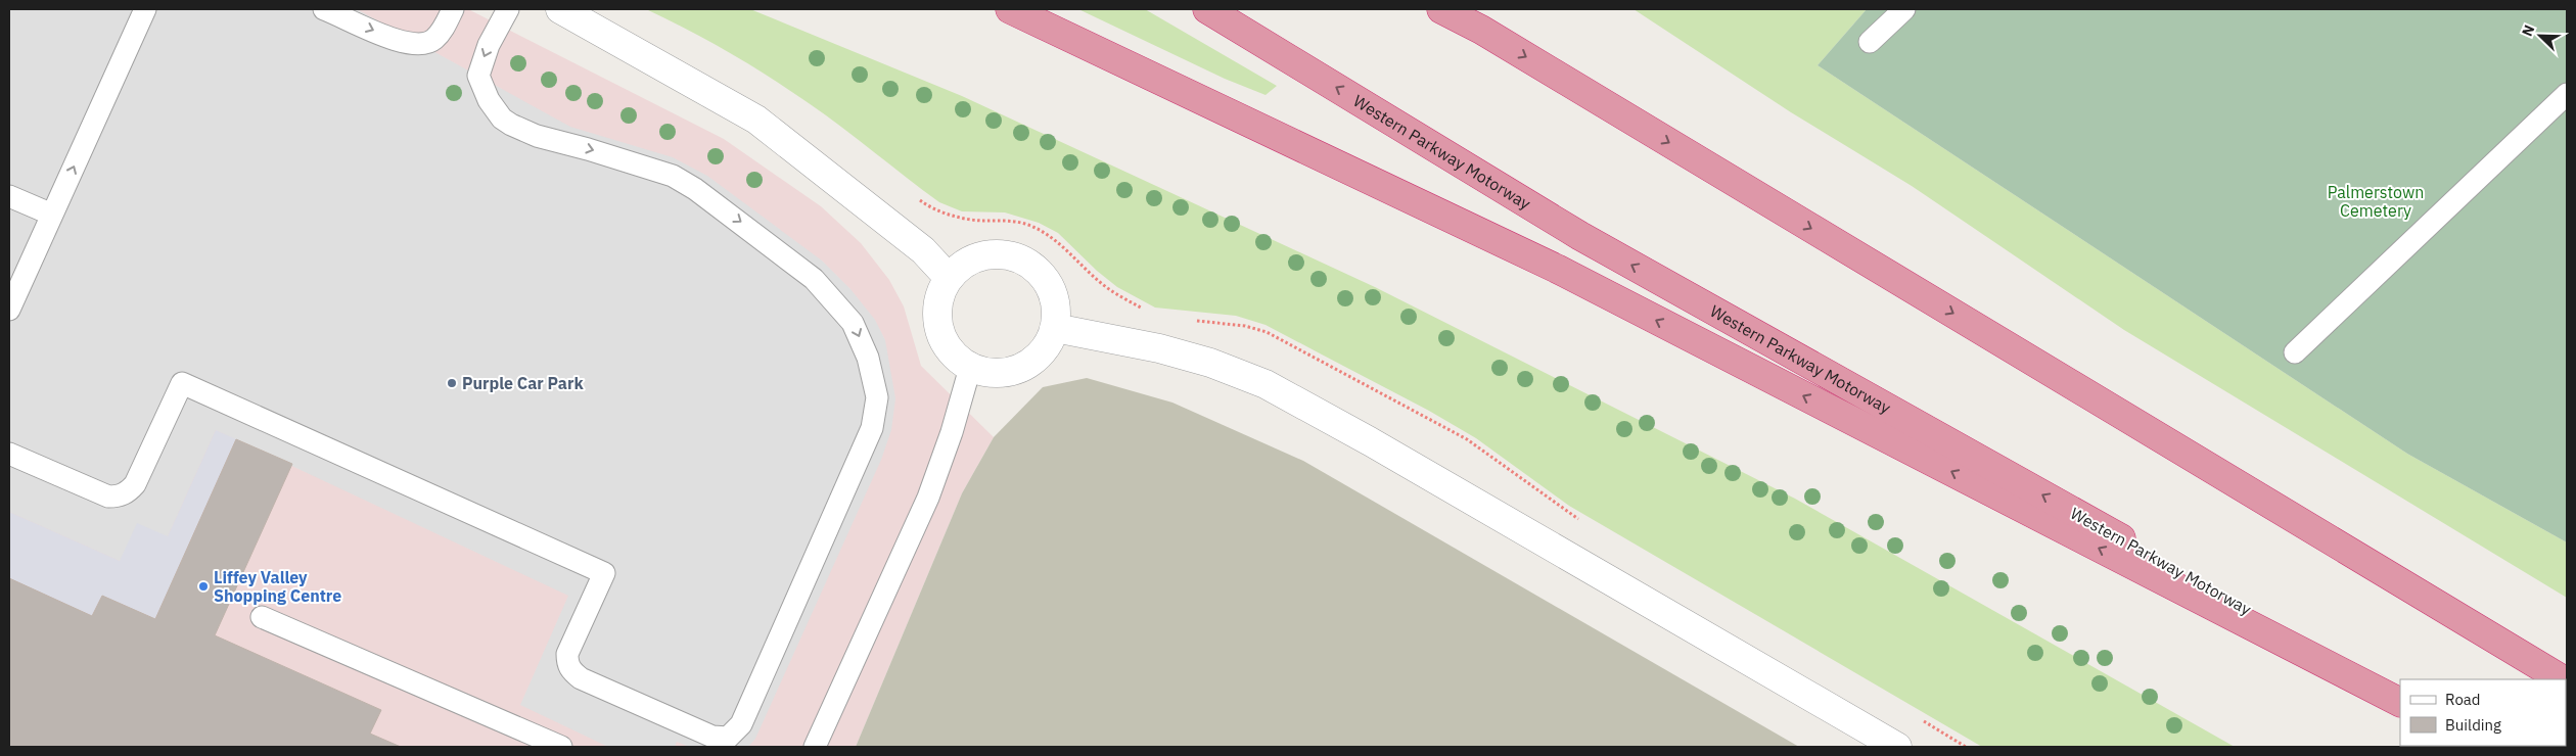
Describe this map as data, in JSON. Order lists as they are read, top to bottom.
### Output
{
  "streets": {
    "highway": ["Western Parkway Motorway"]
  },
  "parks": ["Palmerstown Cemetery"],
  "places": ["Purple Car Park", "Liffey Valley Shopping Centre"],
  "legend": ["Road", "Building"],
  "north": "top left"
}
